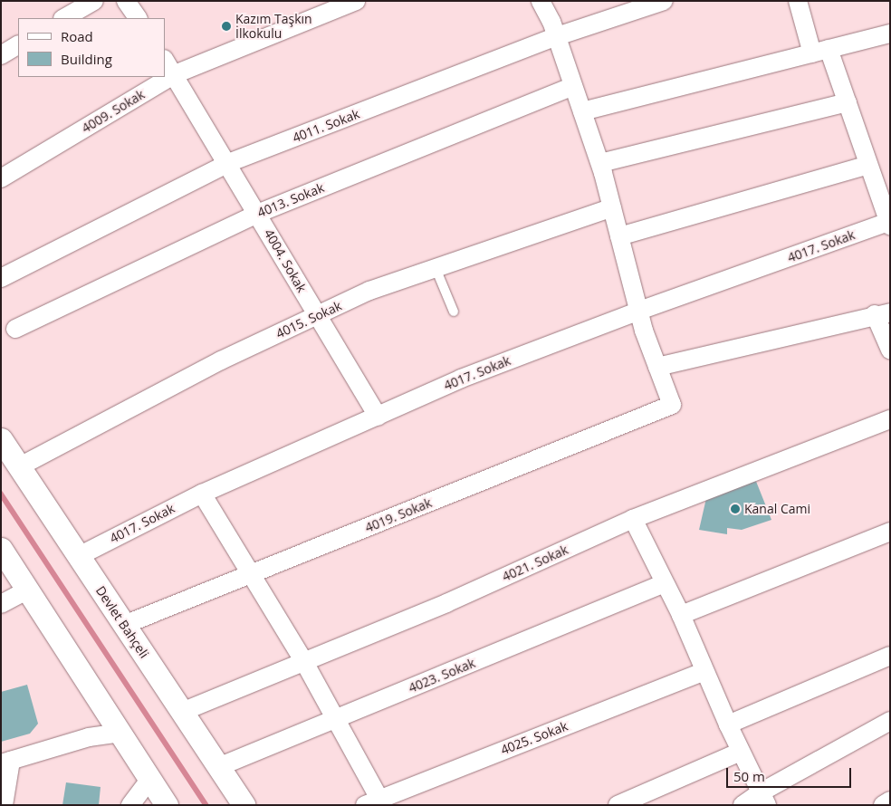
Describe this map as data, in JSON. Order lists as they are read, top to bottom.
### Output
{
  "streets": {
    "street": [
      "4009. Sokak",
      "4011. Sokak",
      "4013. Sokak",
      "4017. Sokak",
      "4004. Sokak",
      "4015. Sokak",
      "4019. Sokak",
      "4021. Sokak",
      "Devlet Bahçeli",
      "4023. Sokak",
      "4025. Sokak"
    ]
  },
  "crossings": [
    ["4009. Sokak", "4004. Sokak"],
    ["4011. Sokak", "4004. Sokak"],
    ["4013. Sokak", "4004. Sokak"],
    ["4017. Sokak", "4004. Sokak"],
    ["4017. Sokak", "Devlet Bahçeli"],
    ["4004. Sokak", "4015. Sokak"],
    ["4015. Sokak", "Devlet Bahçeli"],
    ["4019. Sokak", "Devlet Bahçeli"],
    ["4021. Sokak", "Devlet Bahçeli"],
    ["Devlet Bahçeli", "4023. Sokak"]
  ],
  "places": ["Kazım Taşkın İlkokulu", "Kanal Cami"],
  "legend": ["Road", "Building"],
  "scale_bar": "50 m"
}
